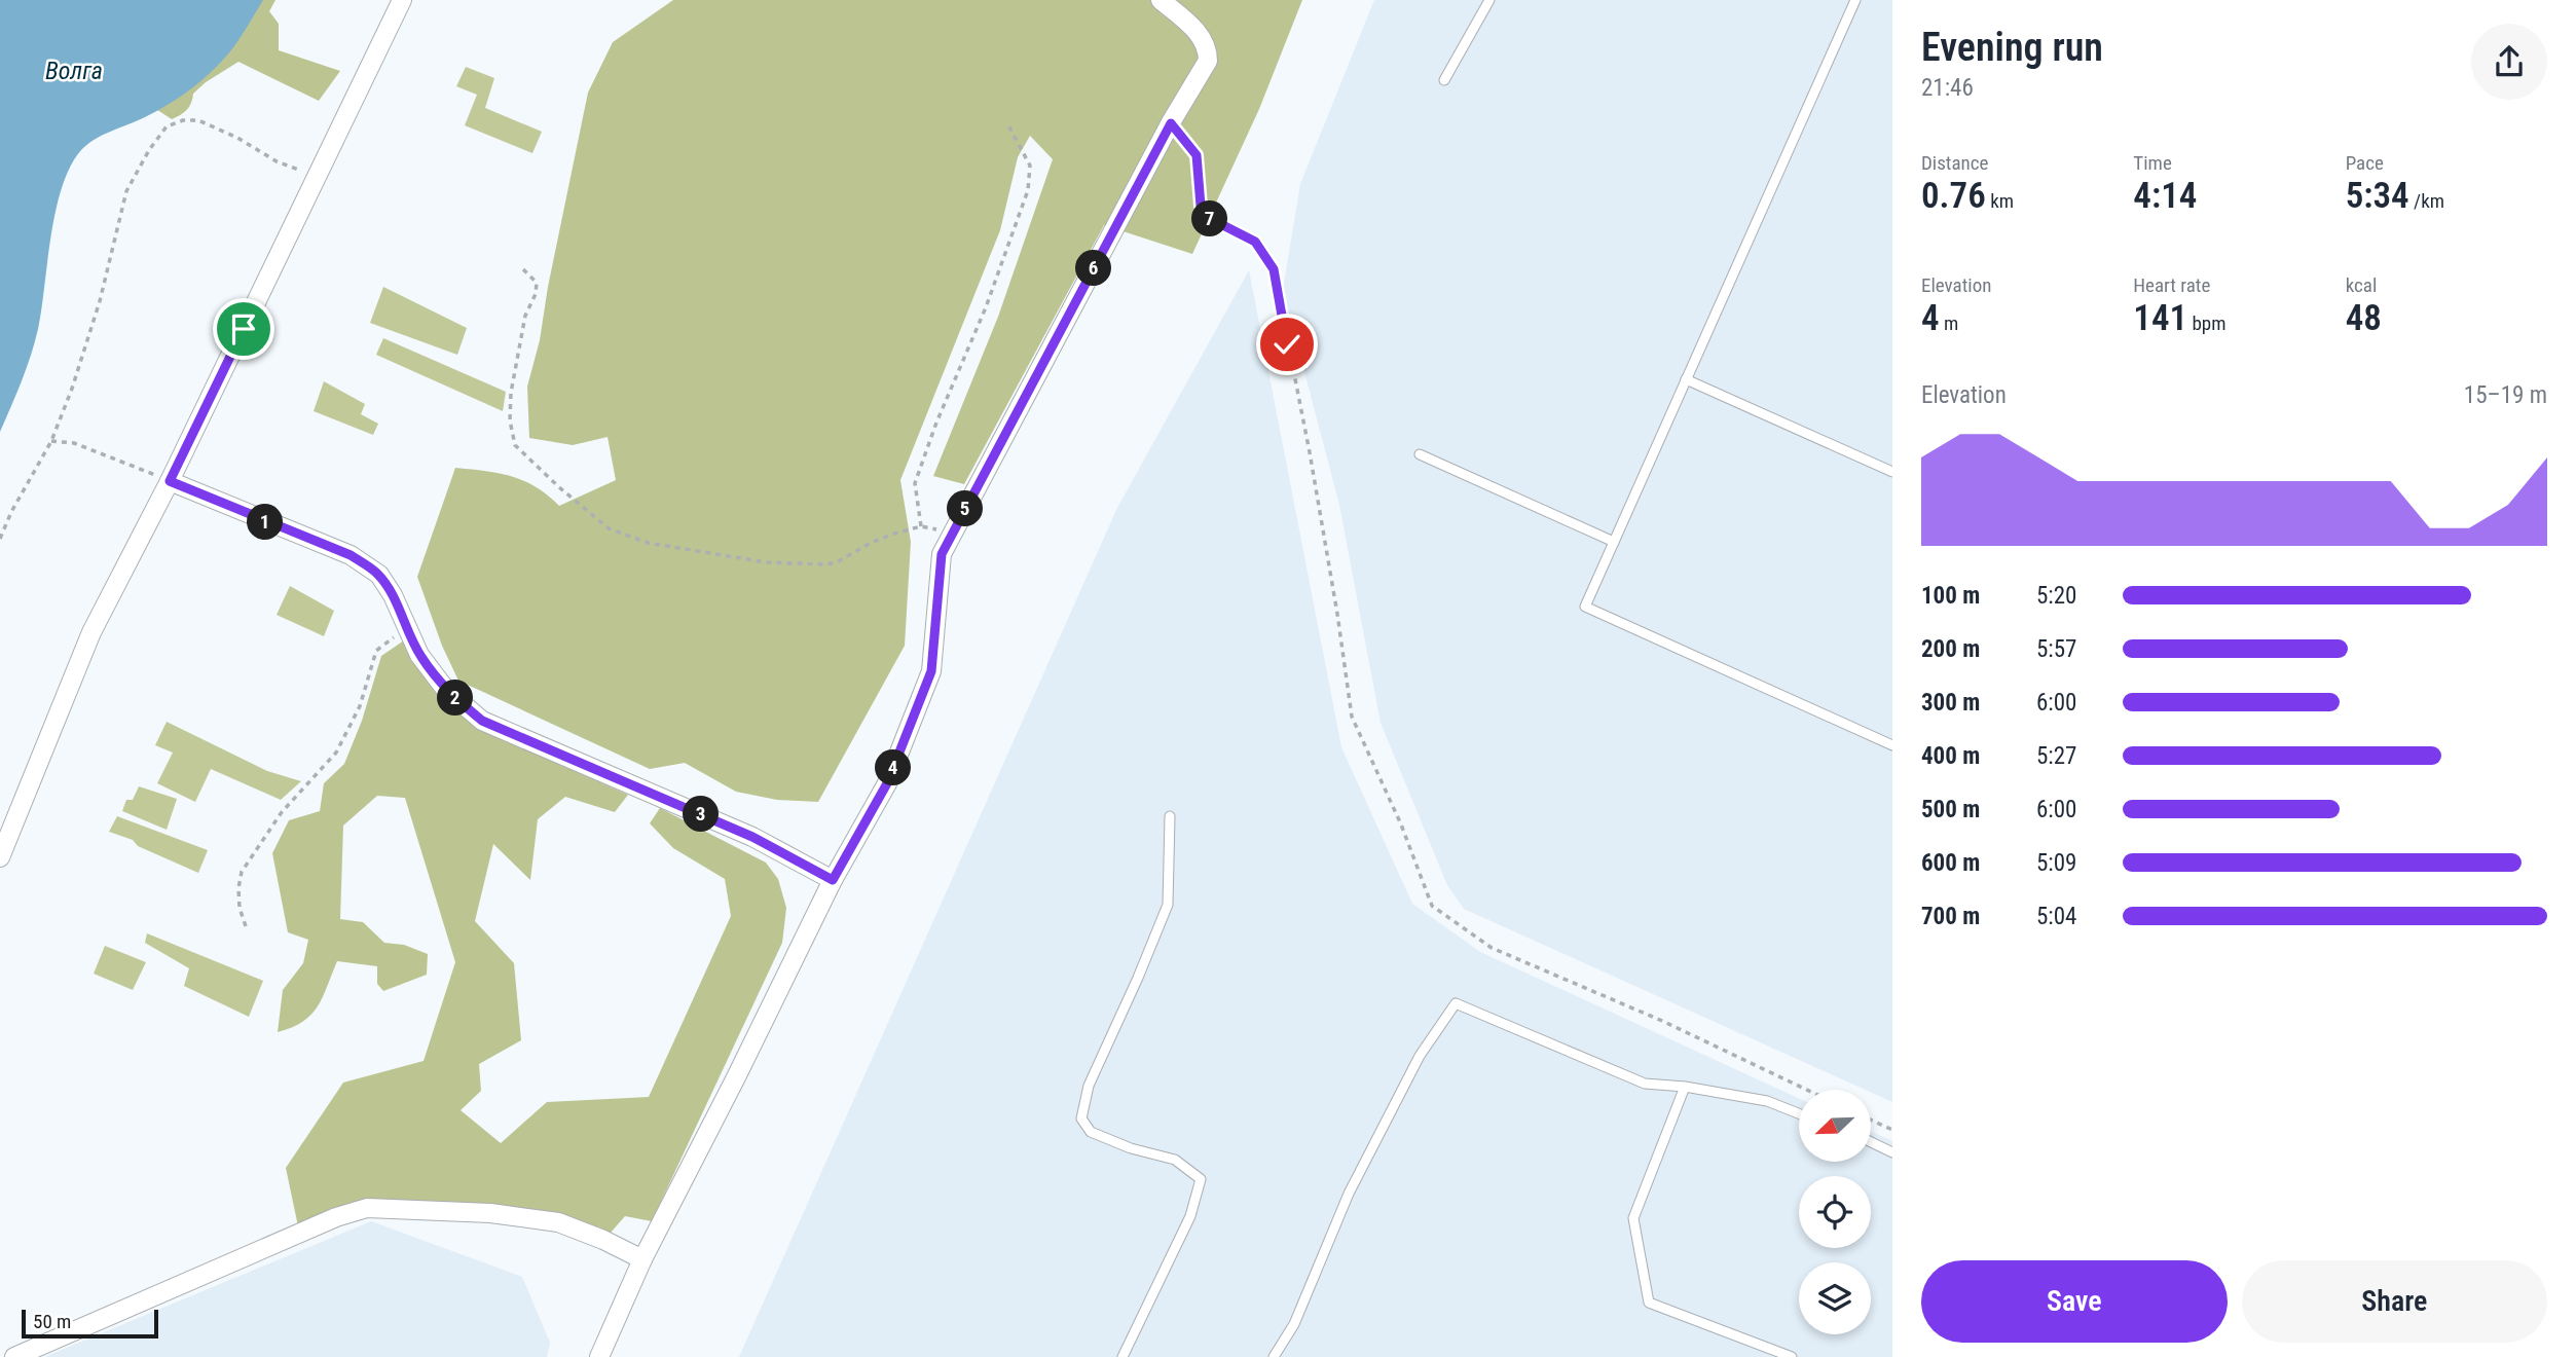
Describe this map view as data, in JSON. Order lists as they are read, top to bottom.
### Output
{
  "water": ["Волга"],
  "scale_bar": "50 m",
  "north": "bottom left",
  "page": {
    "heading": ["Evening run", "21:46"],
    "stats": [
      ["Distance", "0.76 km"],
      ["Time", "4:14"],
      ["Pace", "5:34 /km"],
      ["Elevation", "4 m"],
      ["Heart rate", "141 bpm"],
      ["kcal", "48"]
    ],
    "pins": [
      "7",
      "6",
      "5",
      "1",
      "2",
      "4",
      "3"
    ],
    "chart": ["Elevation", "15–19 m"],
    "list": [
      {
        "name": "100 m",
        "note": "5:20"
      },
      {
        "name": "200 m",
        "note": "5:57"
      },
      {
        "name": "300 m",
        "note": "6:00"
      },
      {
        "name": "400 m",
        "note": "5:27"
      },
      {
        "name": "500 m",
        "note": "6:00"
      },
      {
        "name": "600 m",
        "note": "5:09"
      },
      {
        "name": "700 m",
        "note": "5:04"
      }
    ],
    "buttons": ["Save", "Share"],
    "scale": "50 m"
  }
}
